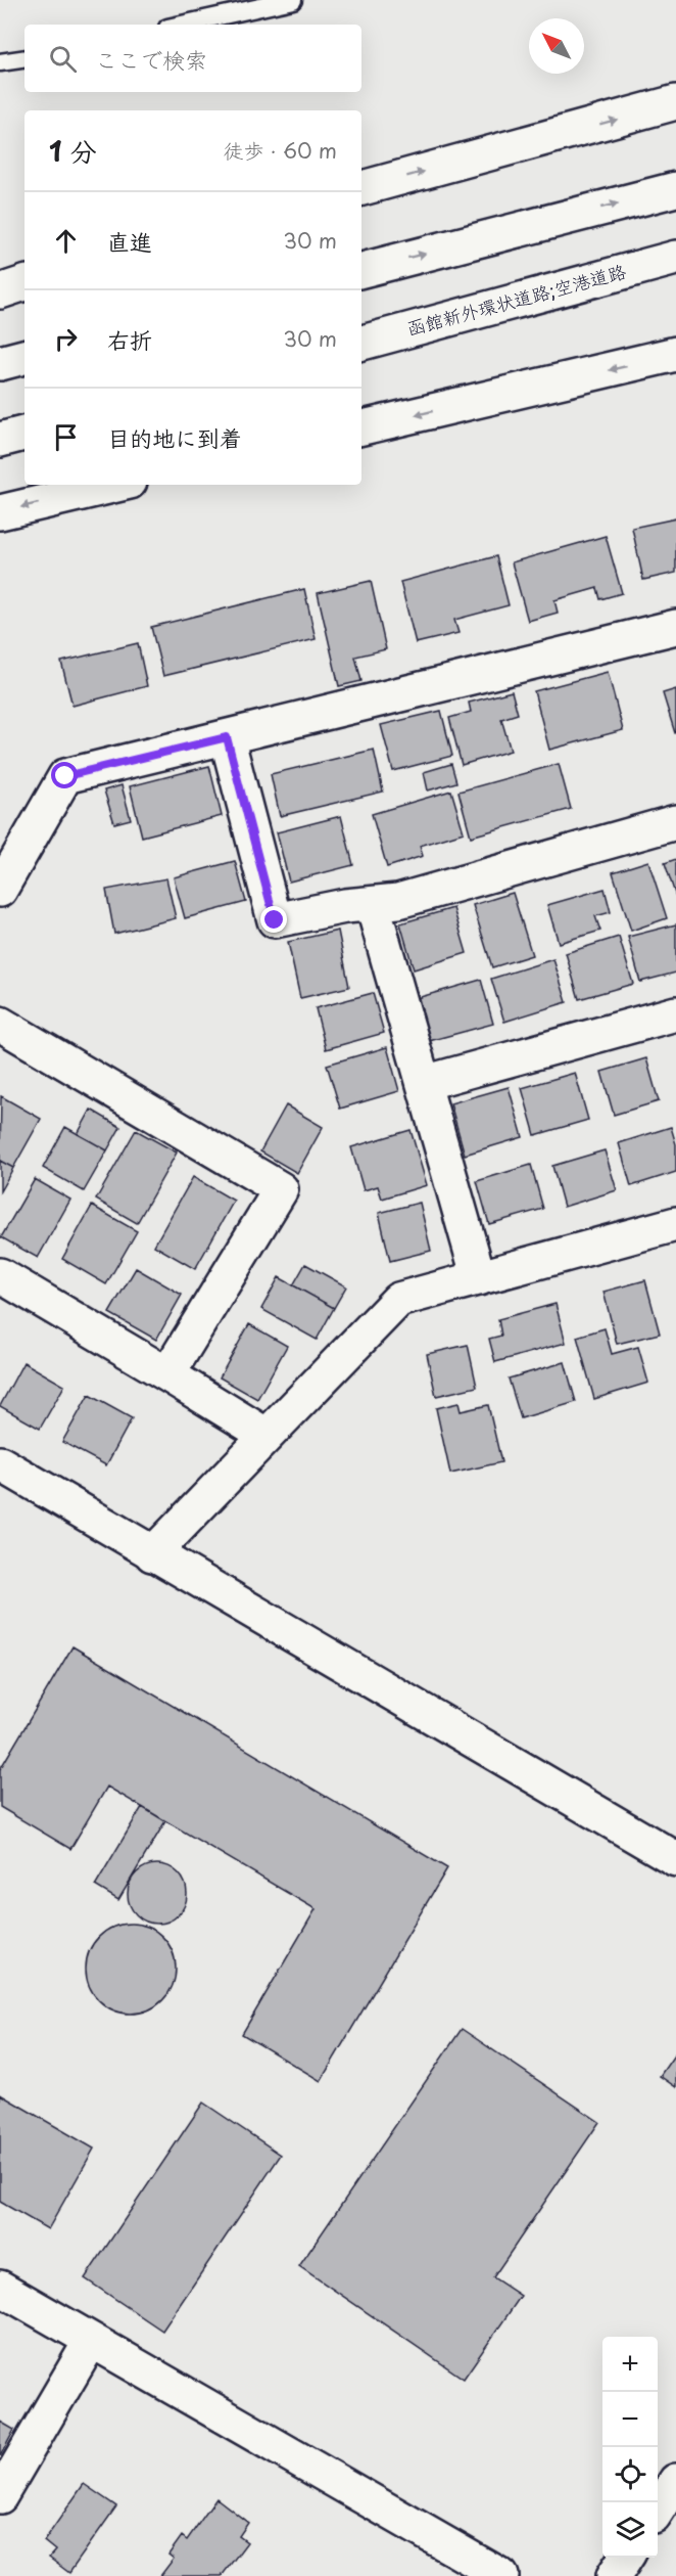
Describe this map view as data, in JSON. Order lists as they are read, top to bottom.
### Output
{
  "streets": {
    "main road": ["函館新外環状道路;空港道路"]
  },
  "north": "top left",
  "page": {
    "search": "ここで検索",
    "heading": ["1 分", "徒歩 · 60 m"],
    "list": [
      ["直進", "30 m"],
      ["右折", "30 m"],
      "目的地に到着"
    ],
    "map_buttons": ["+", "−"]
  }
}
